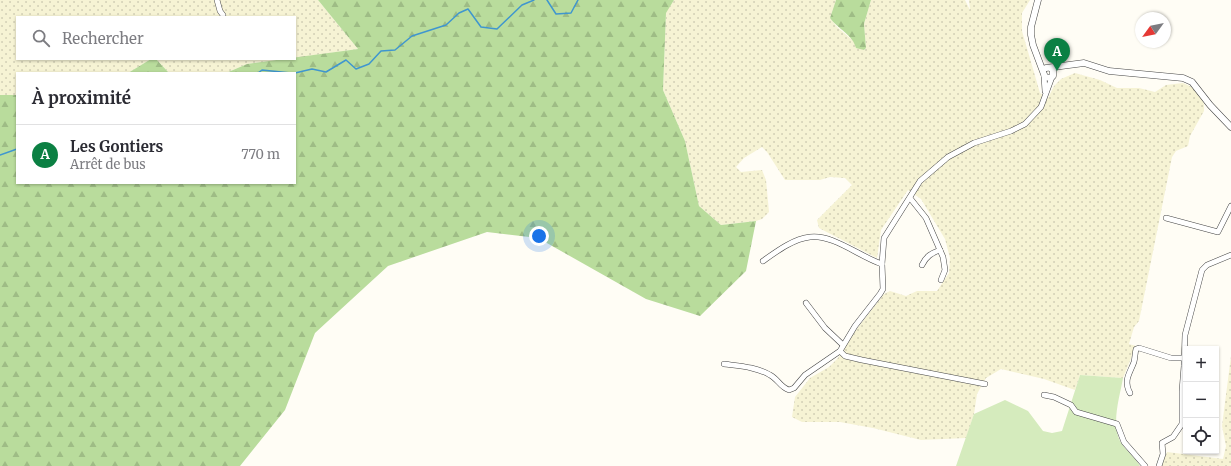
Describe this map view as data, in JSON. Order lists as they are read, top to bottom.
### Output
{
  "north": "bottom left",
  "page": {
    "search": "Rechercher",
    "pins": "A",
    "heading": "À proximité",
    "list": [
      {
        "mark": "A",
        "name": "Les Gontiers",
        "note": "Arrêt de bus",
        "value": "770 m"
      }
    ],
    "map_buttons": ["+", "−"]
  }
}
